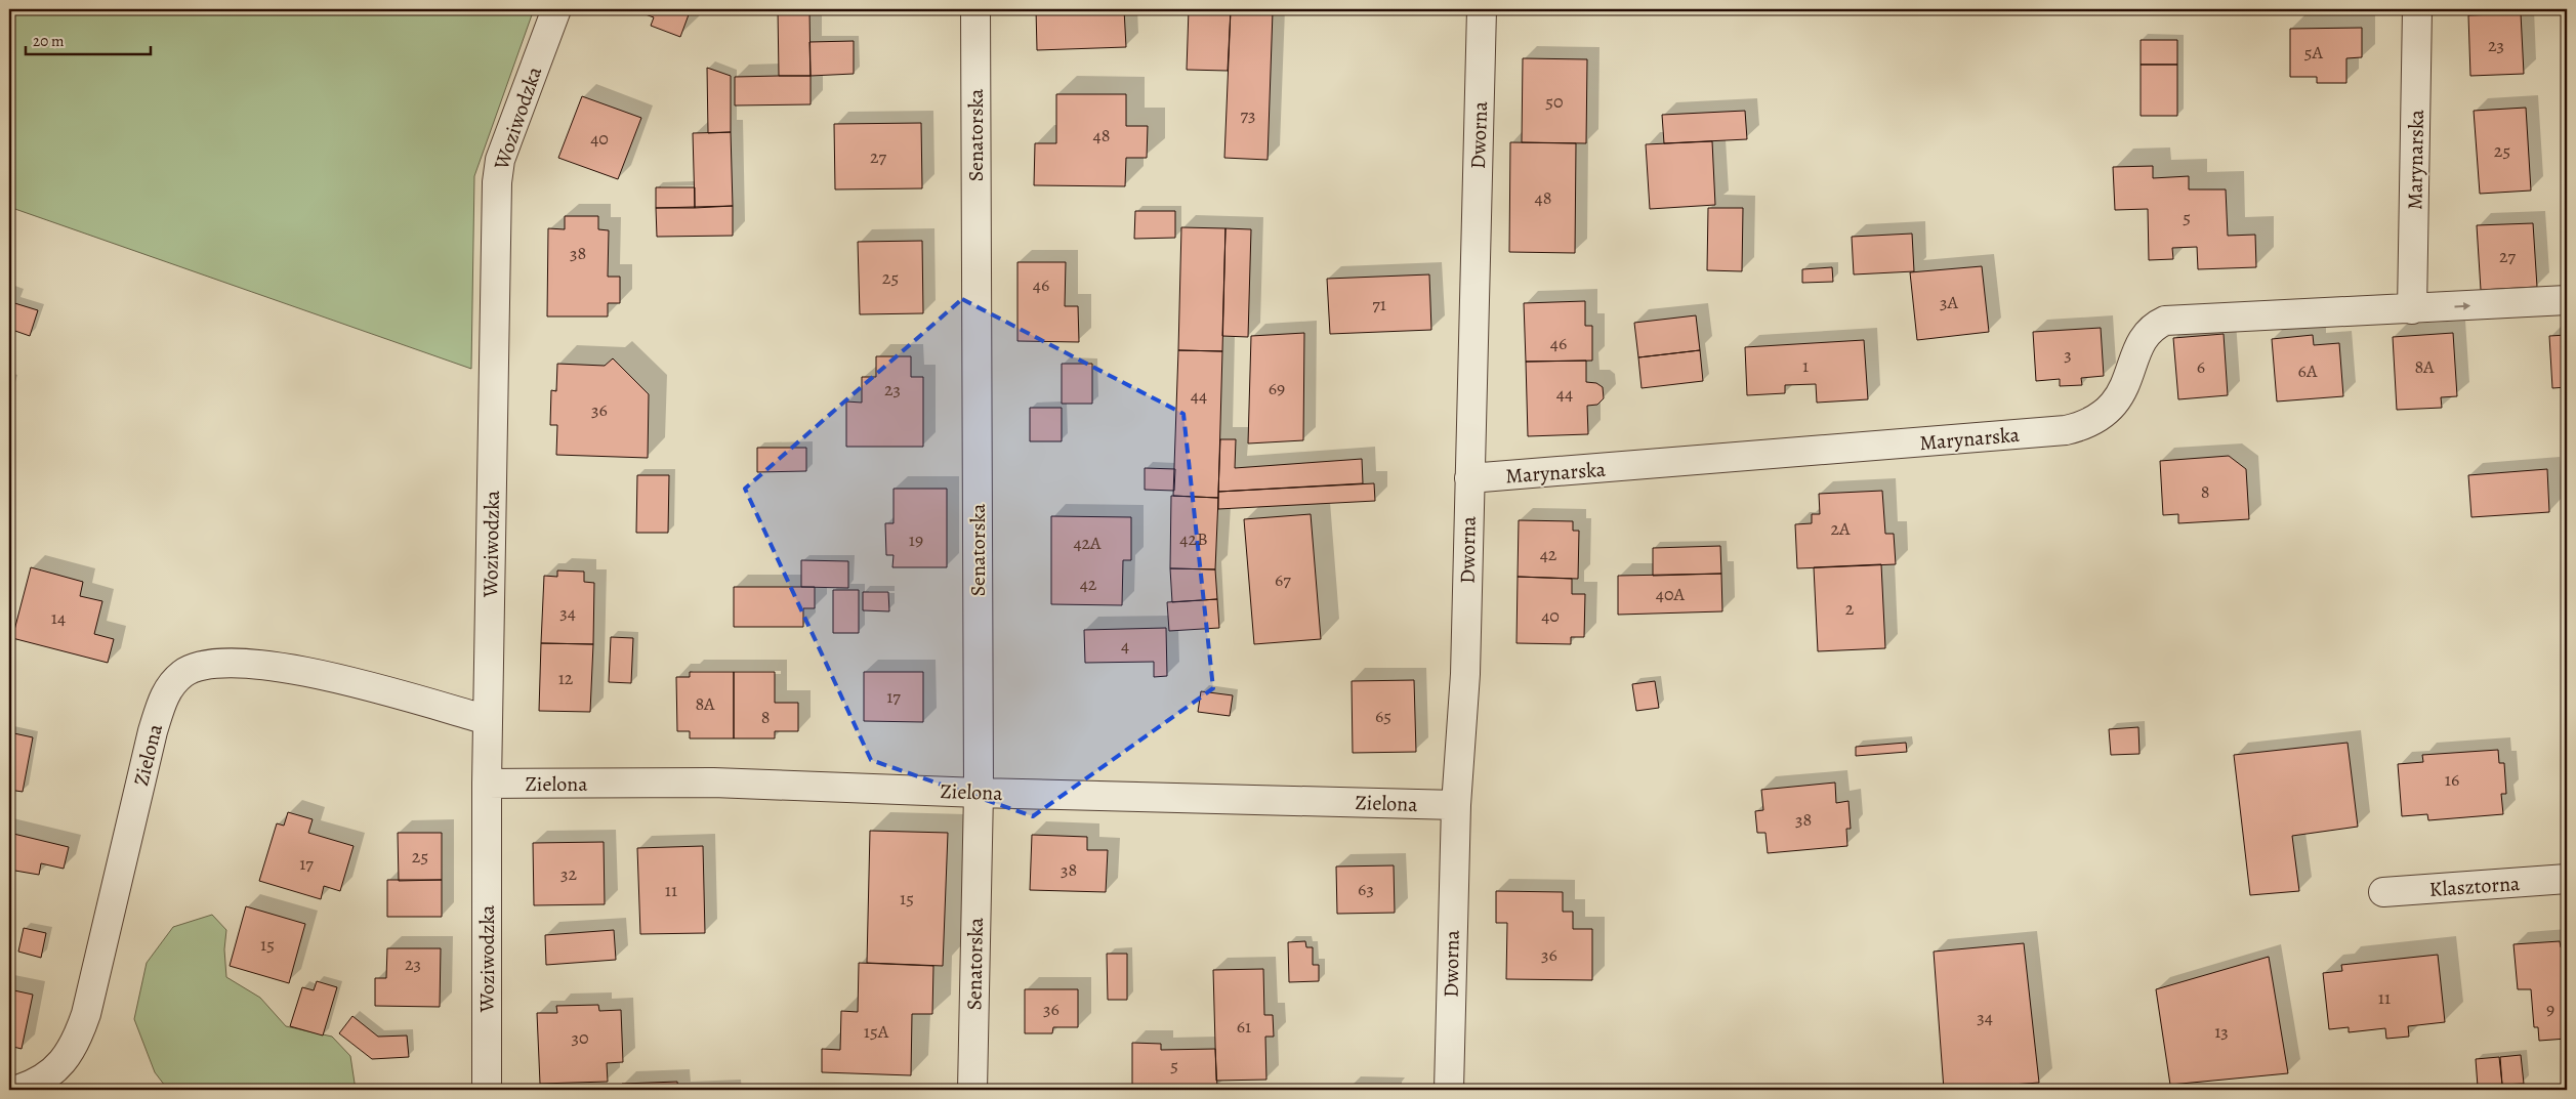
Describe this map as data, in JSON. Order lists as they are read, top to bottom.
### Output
{
  "streets": {
    "street": [
      "Woziwodzka",
      "Senatorska",
      "Dworna",
      "Marynarska",
      "Zielona",
      "Klasztorna"
    ]
  },
  "crossings": [
    ["Woziwodzka", "Zielona"],
    ["Senatorska", "Zielona"],
    ["Dworna", "Marynarska"],
    ["Dworna", "Zielona"]
  ],
  "house_numbers": [
    "23",
    "5A",
    "50",
    "73",
    "48",
    "40",
    "25",
    "27",
    "48",
    "5",
    "38",
    "27",
    "25",
    "46",
    "3A",
    "71",
    "46",
    "3",
    "1",
    "6",
    "8A",
    "6A",
    "69",
    "23",
    "44",
    "44",
    "36",
    "8",
    "2A",
    "42B",
    "19",
    "42A",
    "42",
    "67",
    "42",
    "40A",
    "2",
    "34",
    "40",
    "14",
    "4",
    "12",
    "17",
    "8A",
    "65",
    "8",
    "16",
    "38",
    "25",
    "17",
    "38",
    "32",
    "63",
    "11",
    "15",
    "15",
    "36",
    "23",
    "11",
    "36",
    "9",
    "34",
    "61",
    "15A",
    "13",
    "30",
    "5"
  ],
  "scale_bar": "20 m"
}
